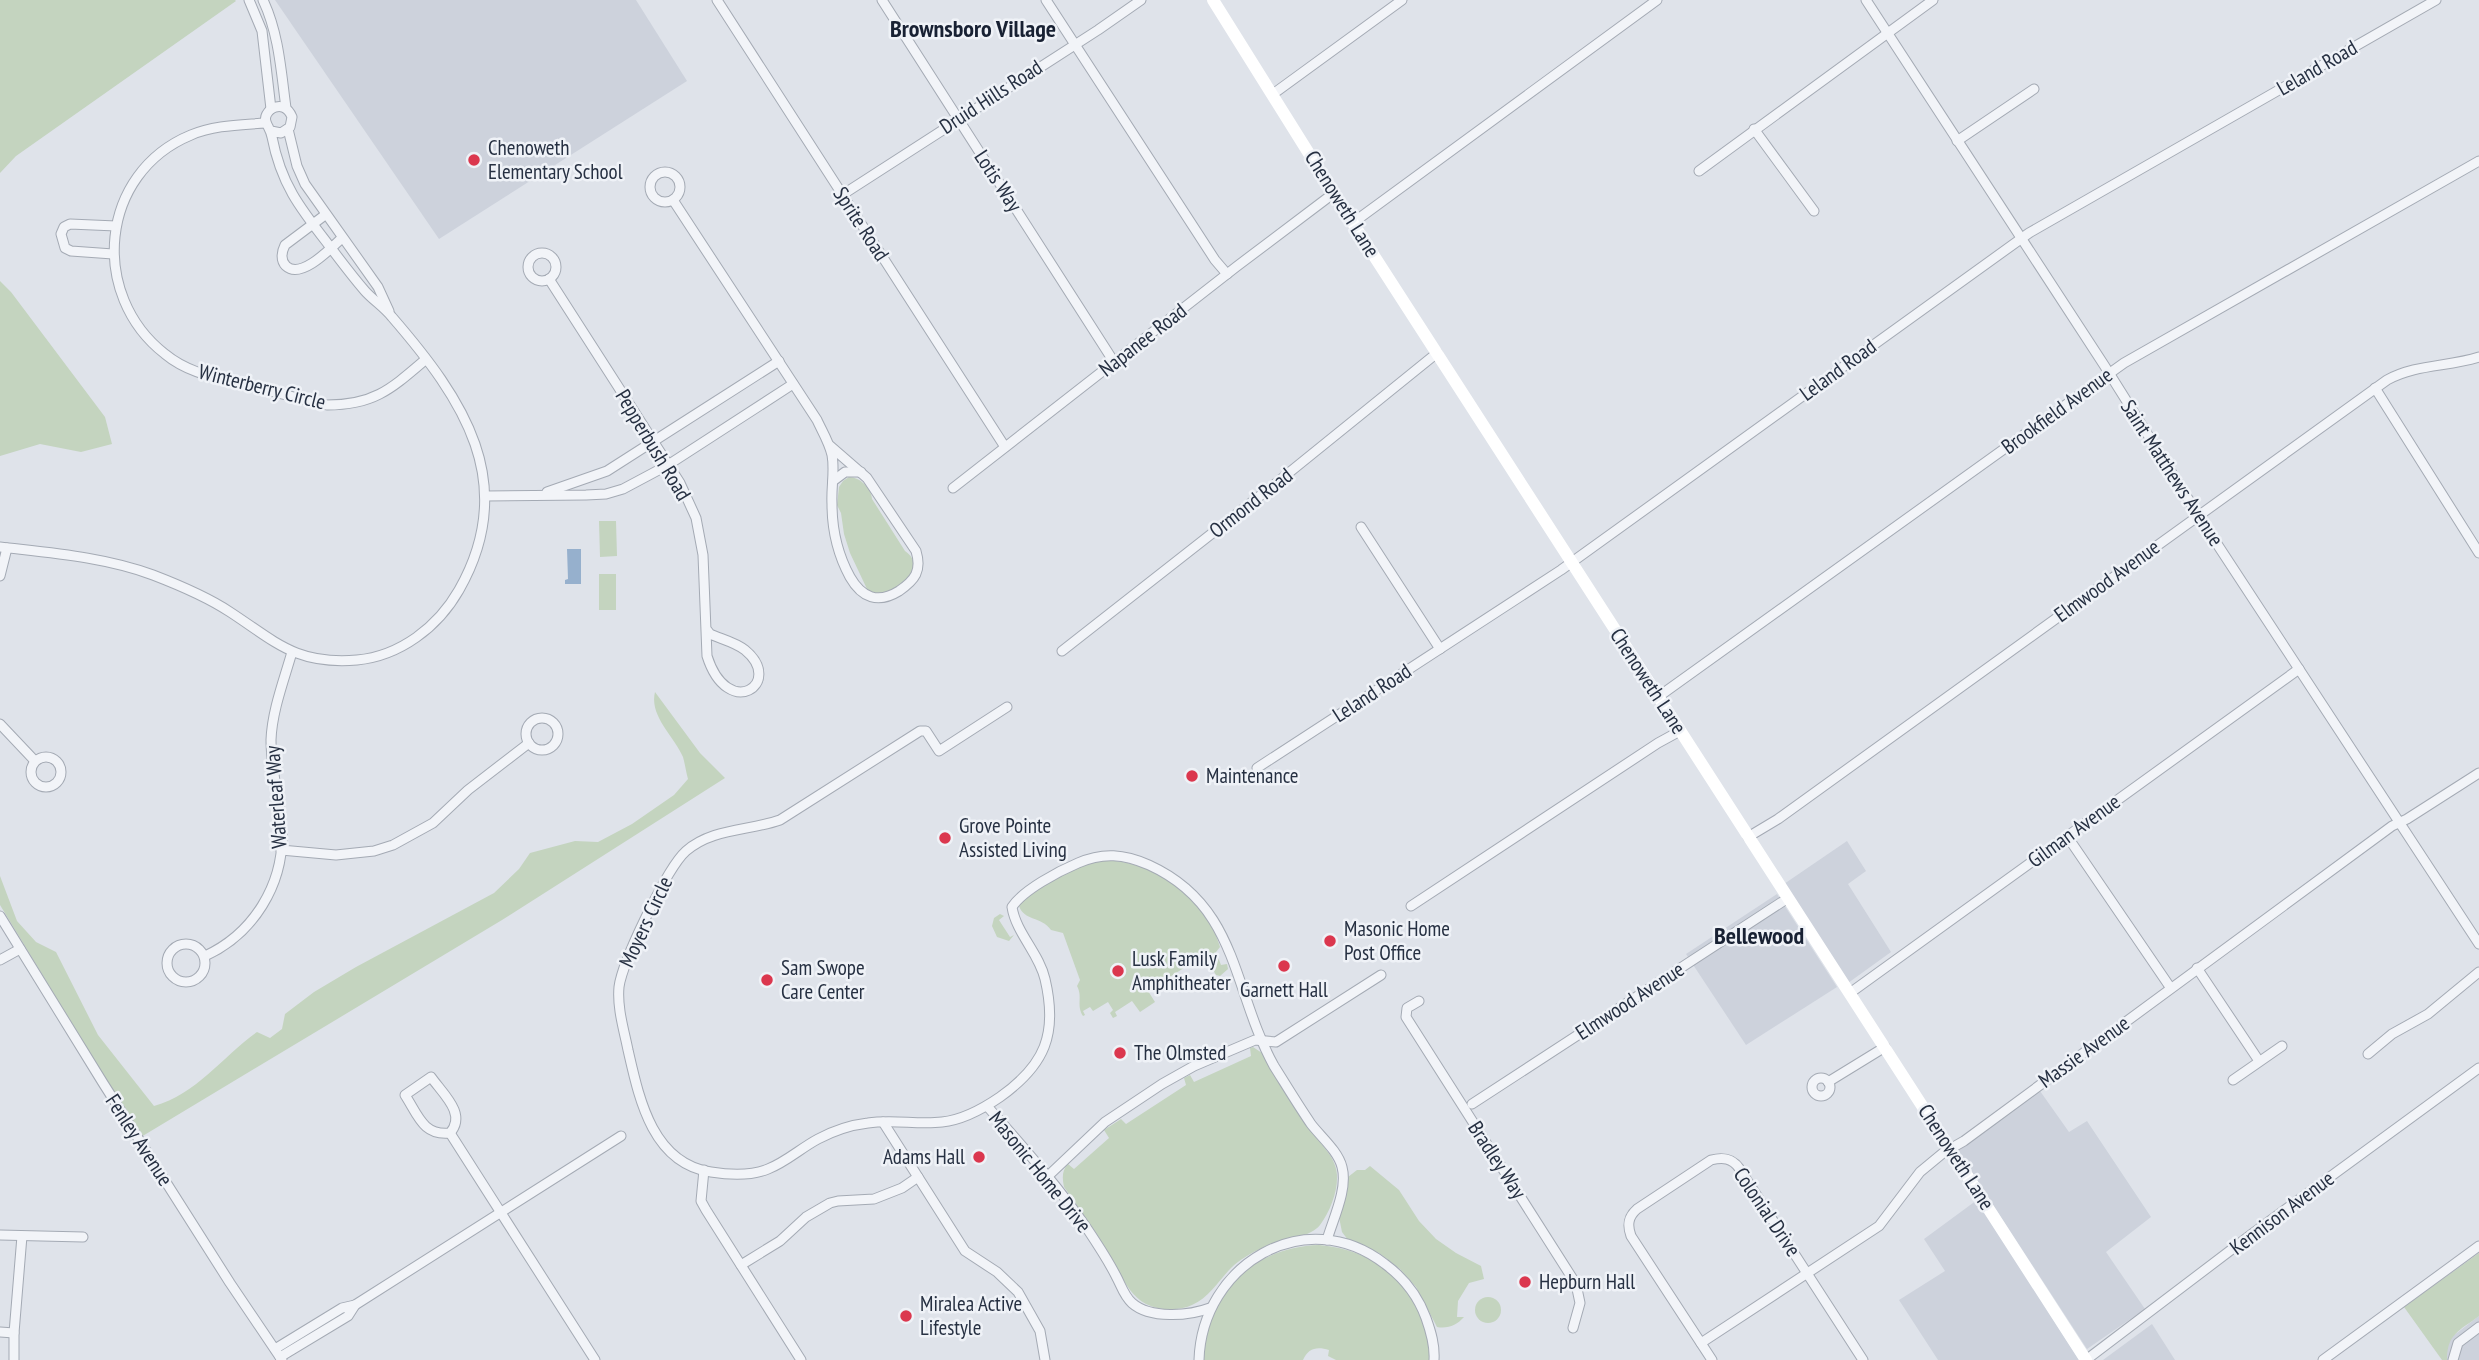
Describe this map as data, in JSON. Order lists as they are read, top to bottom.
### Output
{
  "streets": {
    "main road": ["Chenoweth Lane"],
    "street": [
      "Leland Road",
      "Druid Hills Road",
      "Lotis Way",
      "Sprite Road",
      "Napanee Road",
      "Winterberry Circle",
      "Brookfield Avenue",
      "Pepperbush Road",
      "Saint Matthews Avenue",
      "Ormond Road",
      "Elmwood Avenue",
      "Waterleaf Way",
      "Gilman Avenue",
      "Moyers Circle",
      "Massie Avenue",
      "Fenley Avenue",
      "Bradley Way",
      "Masonic Home Drive",
      "Colonial Drive",
      "Kennison Avenue"
    ]
  },
  "crossings": [
    ["Leland Road", "Chenoweth Lane"],
    ["Leland Road", "Saint Matthews Avenue"],
    ["Druid Hills Road", "Lotis Way"],
    ["Druid Hills Road", "Sprite Road"],
    ["Lotis Way", "Napanee Road"],
    ["Chenoweth Lane", "Napanee Road"],
    ["Chenoweth Lane", "Brookfield Avenue"],
    ["Chenoweth Lane", "Ormond Road"],
    ["Chenoweth Lane", "Elmwood Avenue"],
    ["Chenoweth Lane", "Gilman Avenue"],
    ["Chenoweth Lane", "Massie Avenue"],
    ["Chenoweth Lane", "Kennison Avenue"],
    ["Sprite Road", "Napanee Road"],
    ["Brookfield Avenue", "Saint Matthews Avenue"],
    ["Saint Matthews Avenue", "Elmwood Avenue"],
    ["Saint Matthews Avenue", "Gilman Avenue"],
    ["Saint Matthews Avenue", "Massie Avenue"],
    ["Moyers Circle", "Masonic Home Drive"],
    ["Massie Avenue", "Colonial Drive"]
  ],
  "districts": ["Brownsboro Village", "Bellewood"],
  "places": [
    "Chenoweth Elementary School",
    "Maintenance",
    "Grove Pointe Assisted Living",
    "Masonic Home Post Office",
    "Garnett Hall",
    "Lusk Family Amphitheater",
    "Sam Swope Care Center",
    "The Olmsted",
    "Adams Hall",
    "Hepburn Hall",
    "Miralea Active Lifestyle"
  ]
}
